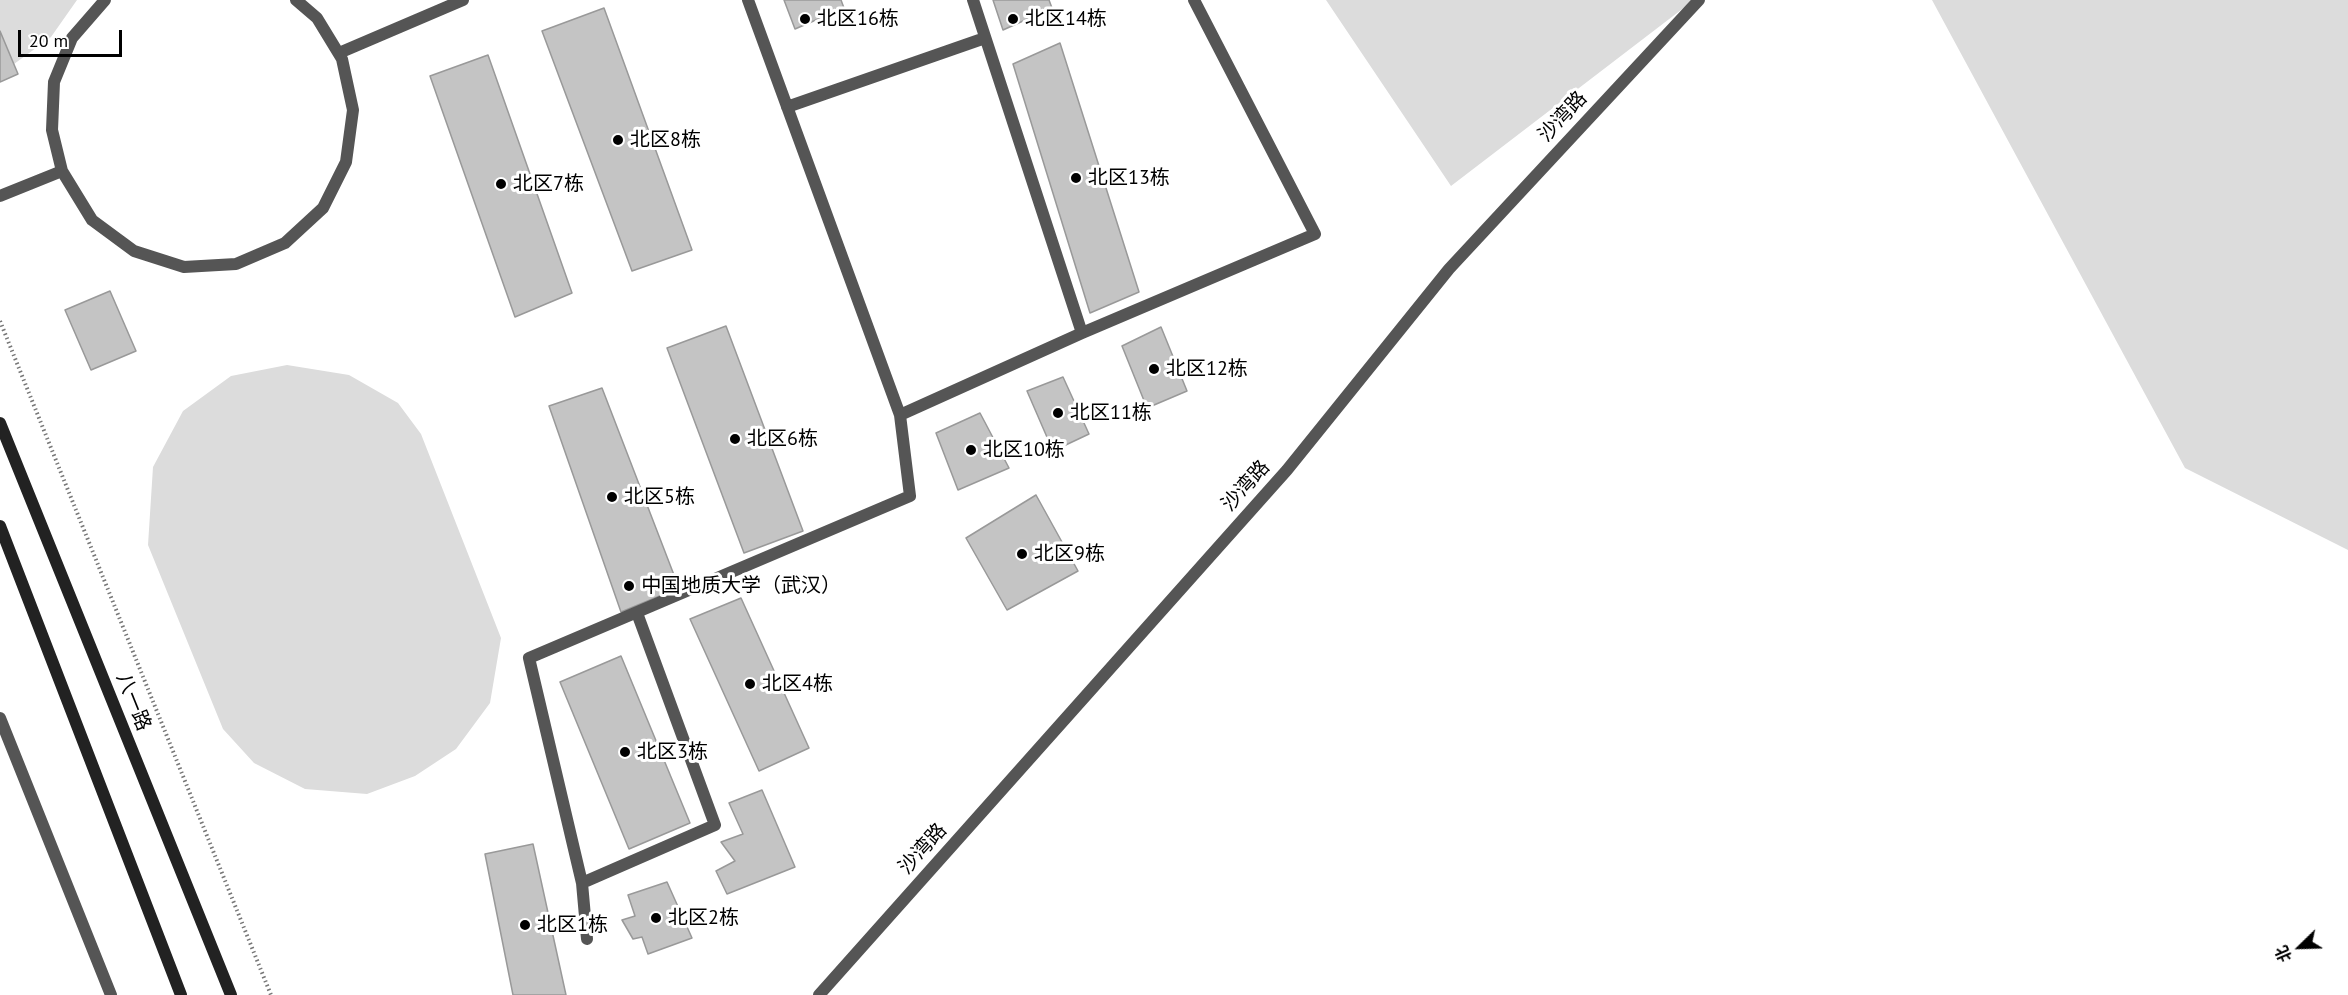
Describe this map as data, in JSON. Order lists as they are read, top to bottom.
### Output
{
  "streets": {
    "main road": ["八一路"],
    "street": ["沙湾路"]
  },
  "places": [
    "北区16栋",
    "北区14栋",
    "北区8栋",
    "北区13栋",
    "北区7栋",
    "北区12栋",
    "北区11栋",
    "北区6栋",
    "北区10栋",
    "北区5栋",
    "北区9栋",
    "中国地质大学（武汉）",
    "北区4栋",
    "北区3栋",
    "北区2栋",
    "北区1栋"
  ],
  "scale_bar": "20 m",
  "north": "bottom left"
}
